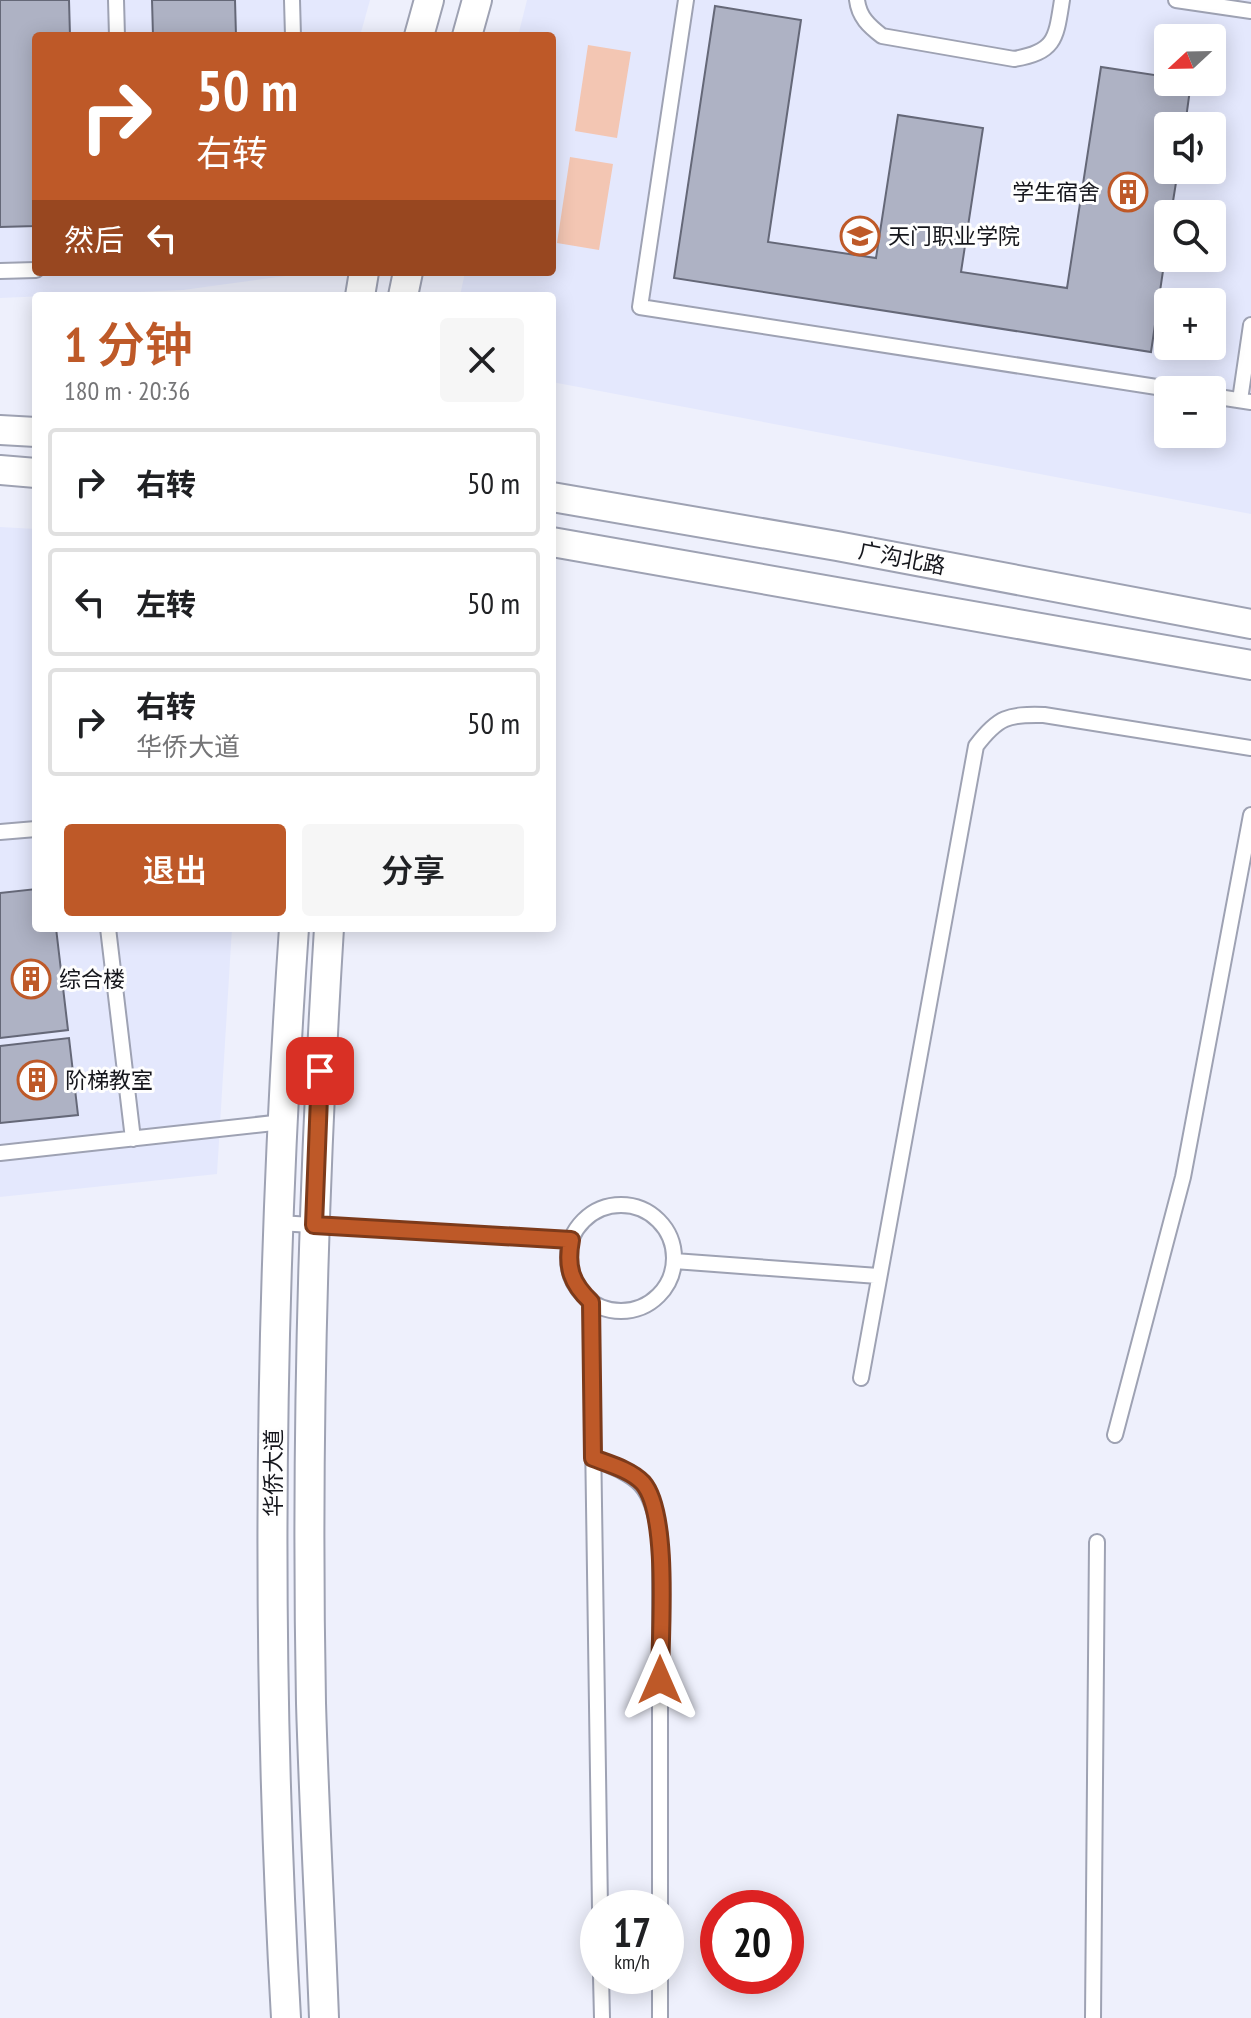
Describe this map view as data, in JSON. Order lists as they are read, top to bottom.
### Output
{
  "streets": {
    "street": ["广沟北路", "华侨大道"]
  },
  "places": {
    "building": ["学生宿舍", "综合楼", "阶梯教室"],
    "school or university": ["天门职业学院"]
  },
  "north": "left",
  "page": {
    "map_buttons": ["+", "−"],
    "turn": ["50 m", "右转"],
    "then": "然后",
    "heading": ["1 分钟", "180 m · 20:36"],
    "list": [
      {
        "name": "右转",
        "value": "50 m"
      },
      {
        "name": "左转",
        "value": "50 m"
      },
      {
        "name": "右转",
        "note": "华侨大道",
        "value": "50 m"
      }
    ],
    "buttons": ["退出", "分享"],
    "speed": "17 km/h",
    "limit": "20"
  }
}
